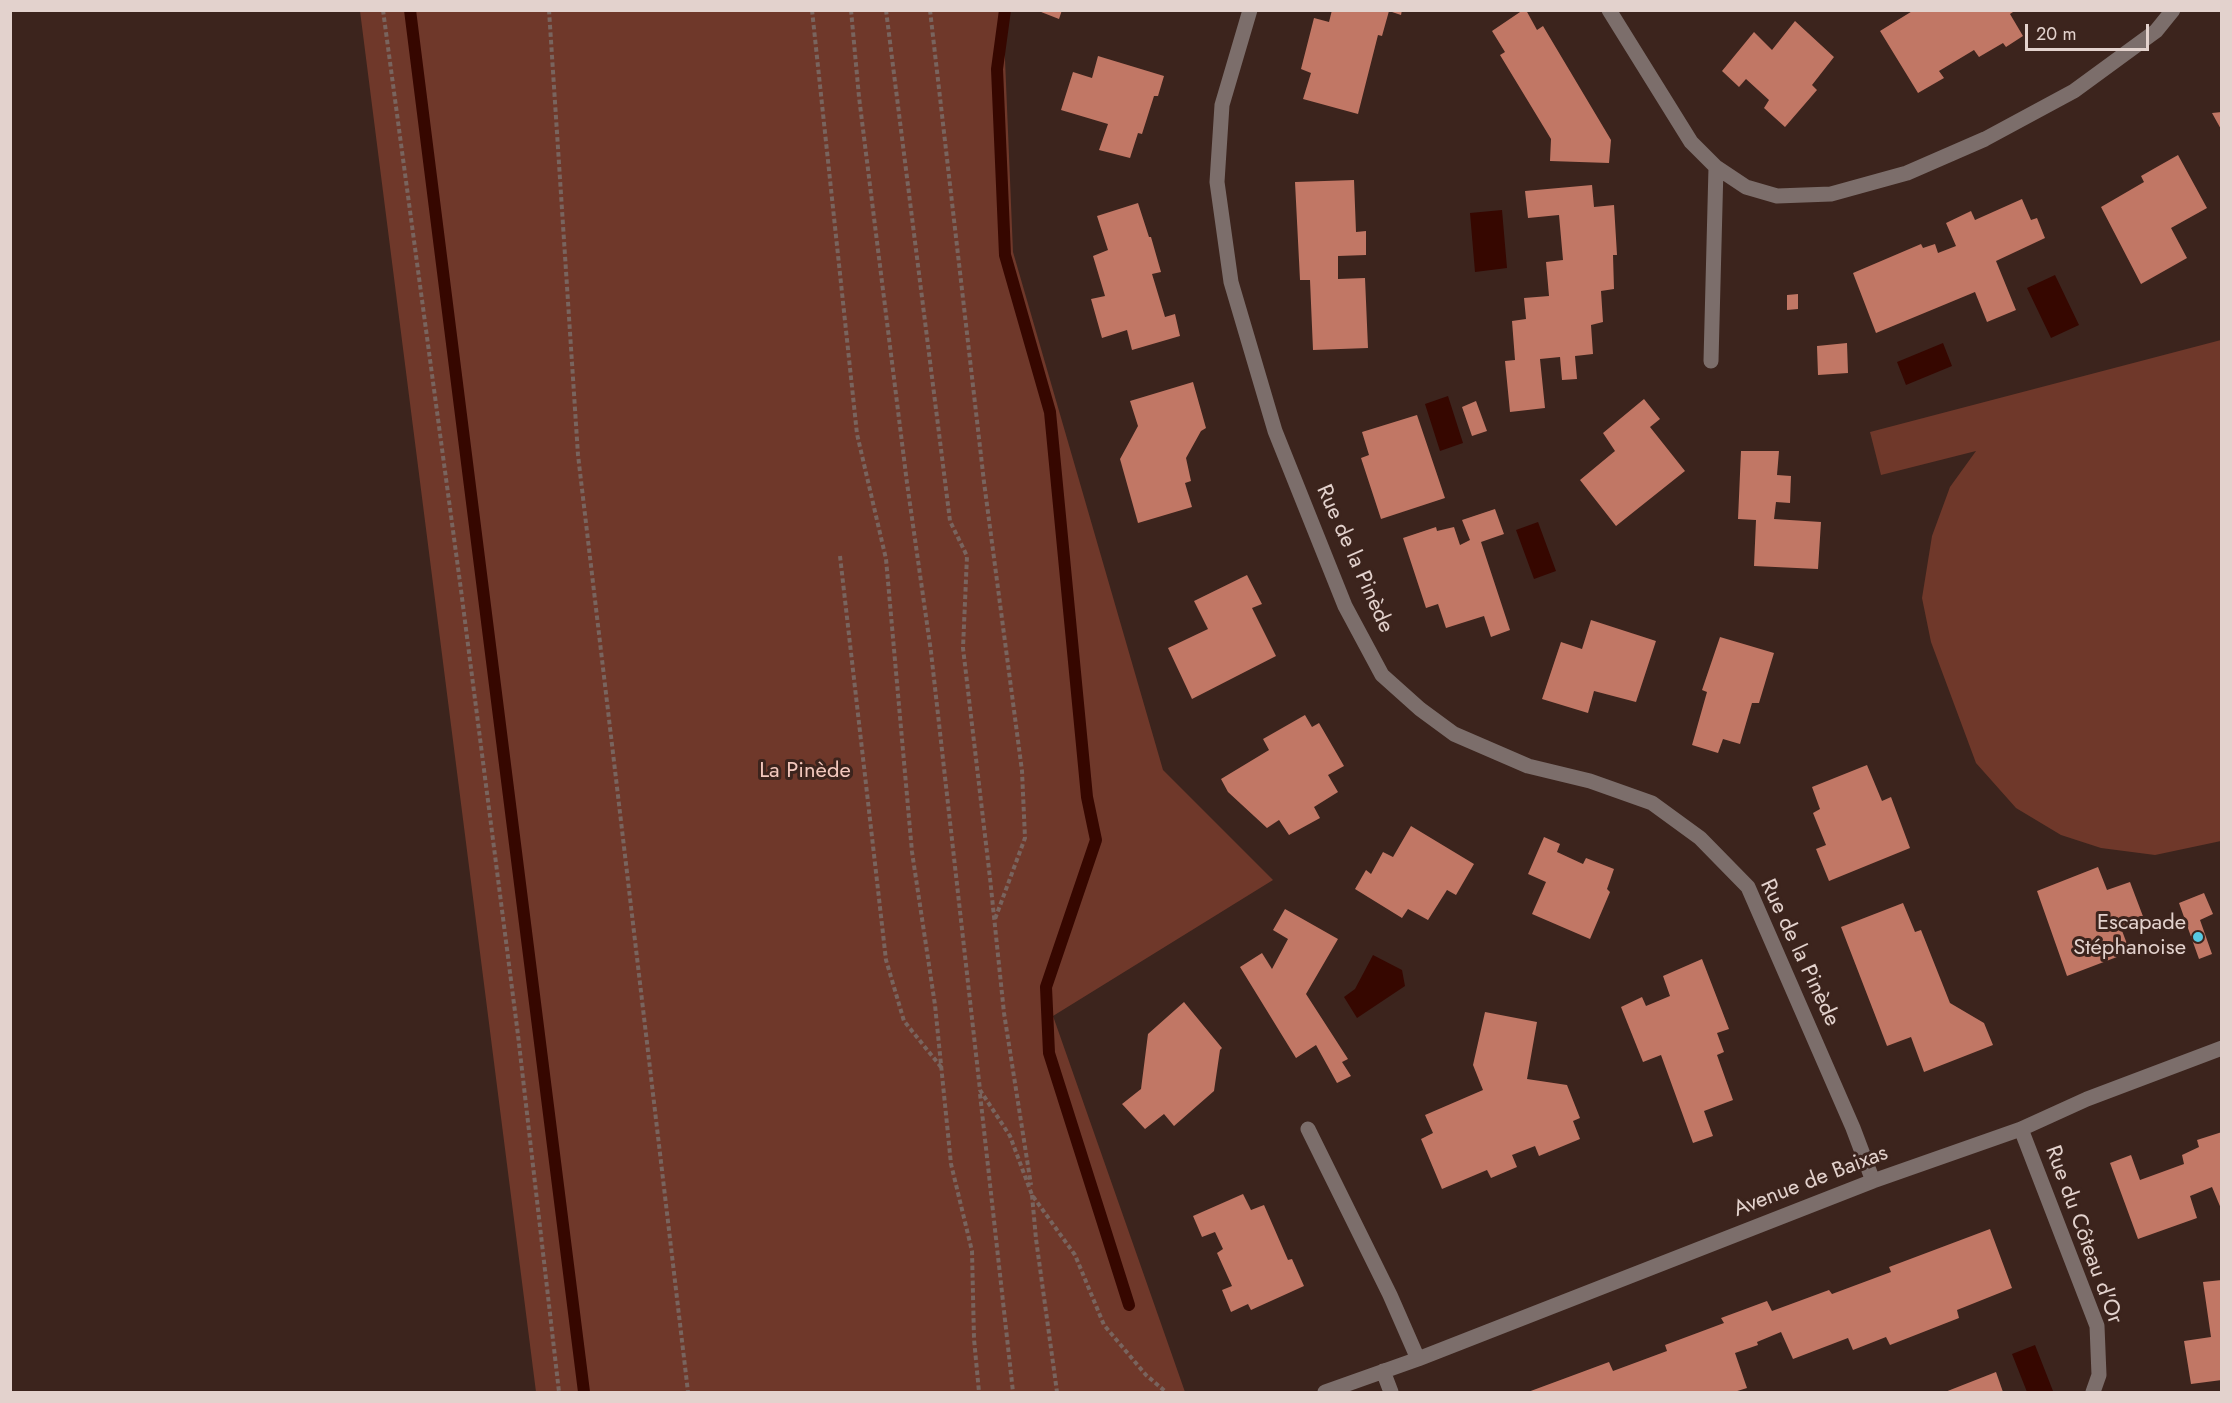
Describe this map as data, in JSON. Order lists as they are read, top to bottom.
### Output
{
  "streets": {
    "street": ["Rue de la Pinède", "Avenue de Baixas", "Rue du Côteau d'Or"]
  },
  "crossings": [
    ["Rue de la Pinède", "Avenue de Baixas"],
    ["Avenue de Baixas", "Rue du Côteau d'Or"]
  ],
  "parks": ["La Pinède"],
  "places": ["Escapade Stéphanoise"],
  "scale_bar": "20 m"
}
